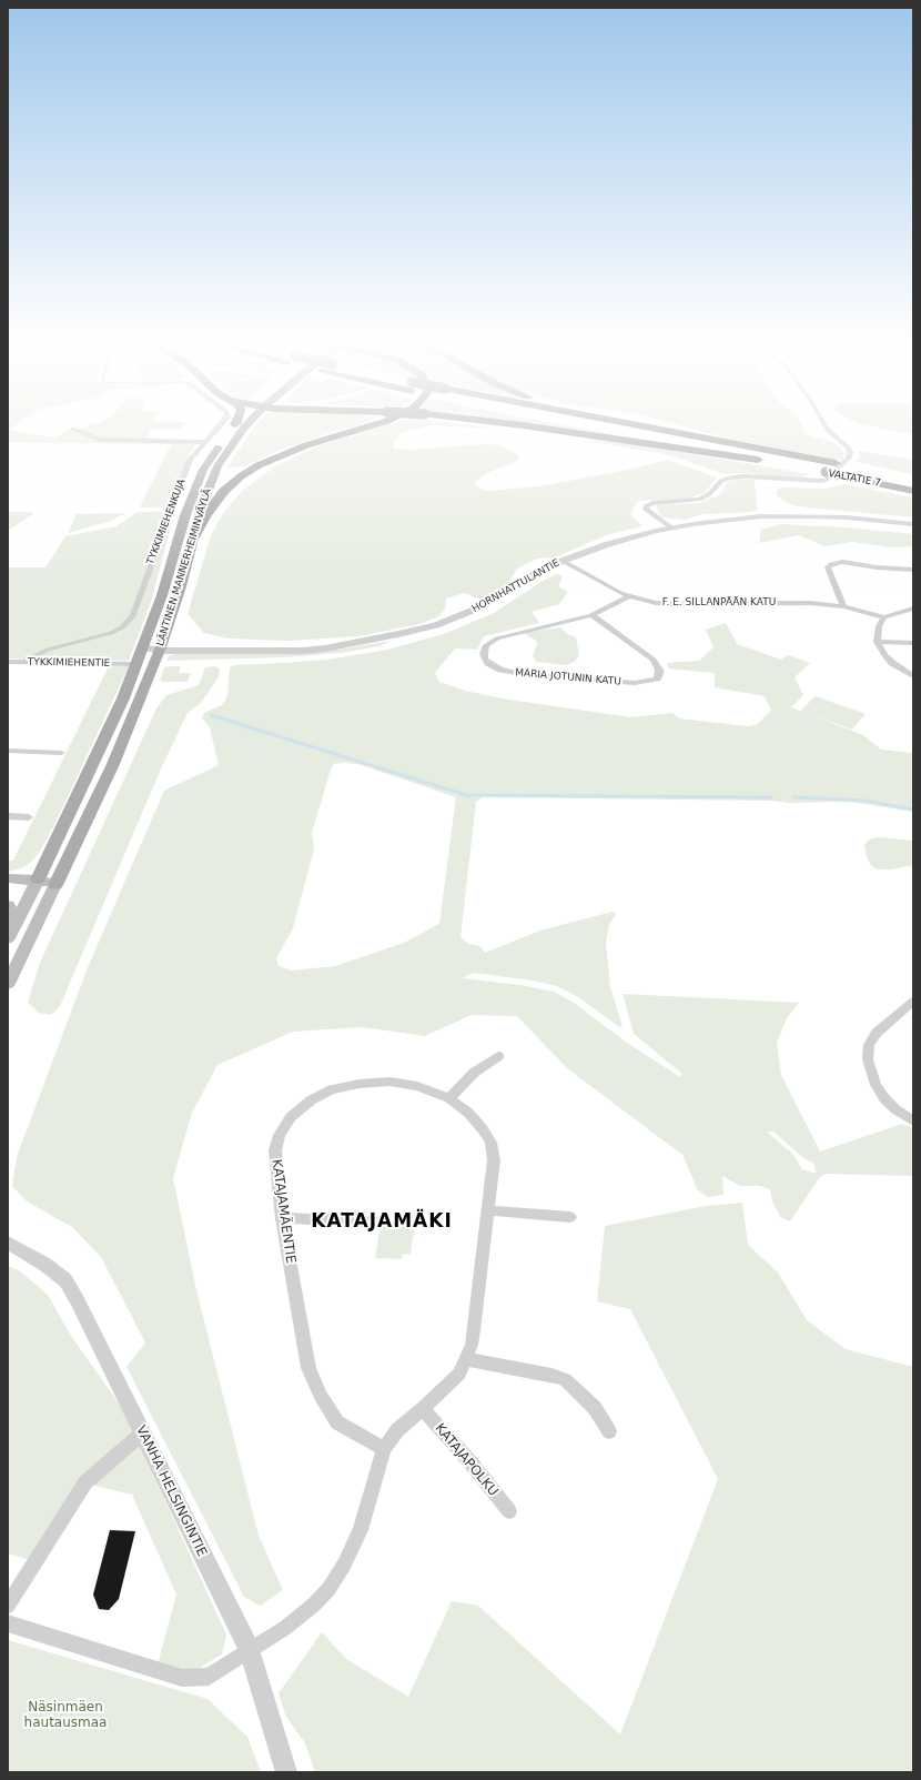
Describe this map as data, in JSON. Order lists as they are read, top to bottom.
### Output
{
  "streets": {
    "highway": ["VALTATIE 7"],
    "main road": ["LÄNTINEN MANNERHEIMINVÄYLÄ"],
    "street": [
      "TYKKIMIEHENKUJA",
      "HORNHATTULANTIE",
      "F. E. SILLANPÄÄN KATU",
      "TYKKIMIEHENTIE",
      "MARIA JOTUNIN KATU",
      "KATAJAMÄENTIE",
      "KATAJAPOLKU",
      "VANHA HELSINGINTIE"
    ]
  },
  "crossings": [
    ["TYKKIMIEHENKUJA", "TYKKIMIEHENTIE"],
    ["LÄNTINEN MANNERHEIMINVÄYLÄ", "HORNHATTULANTIE"],
    ["HORNHATTULANTIE", "F. E. SILLANPÄÄN KATU"],
    ["F. E. SILLANPÄÄN KATU", "MARIA JOTUNIN KATU"],
    ["KATAJAMÄENTIE", "KATAJAPOLKU"],
    ["KATAJAMÄENTIE", "VANHA HELSINGINTIE"]
  ],
  "districts": ["KATAJAMÄKI"],
  "parks": ["Näsinmäen hautausmaa"]
}
